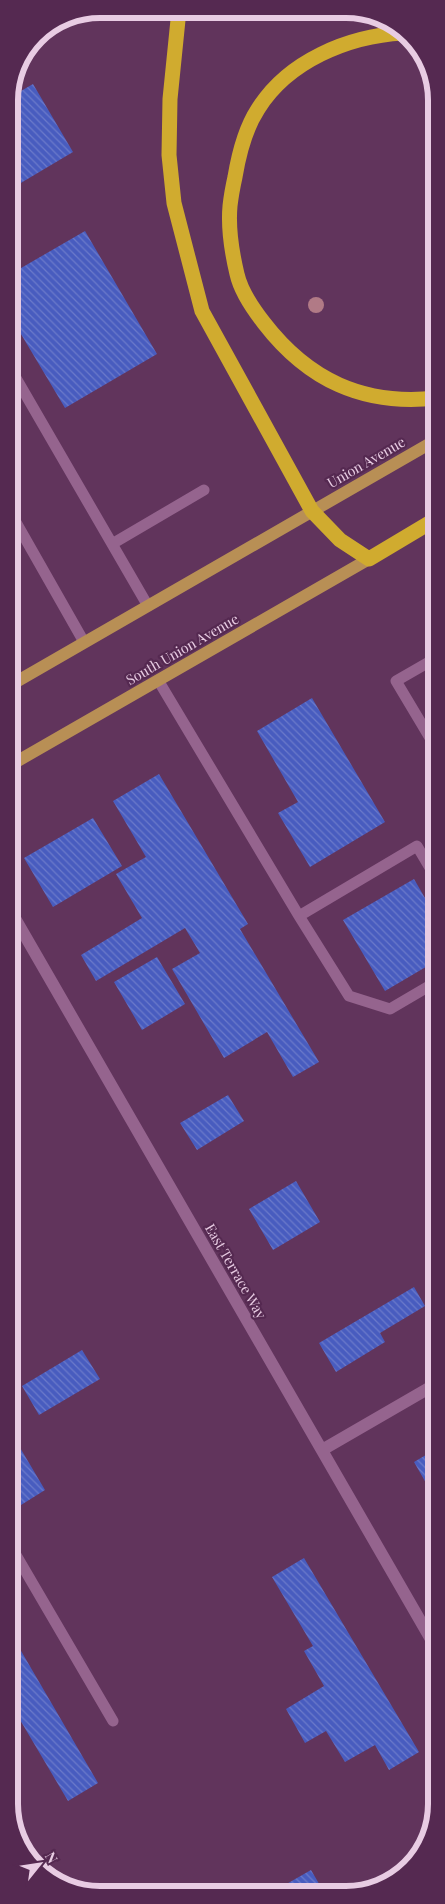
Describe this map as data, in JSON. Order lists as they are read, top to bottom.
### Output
{
  "streets": {
    "main road": ["Union Avenue", "South Union Avenue"],
    "street": ["East Terrace Way"]
  },
  "north": "top right"
}
